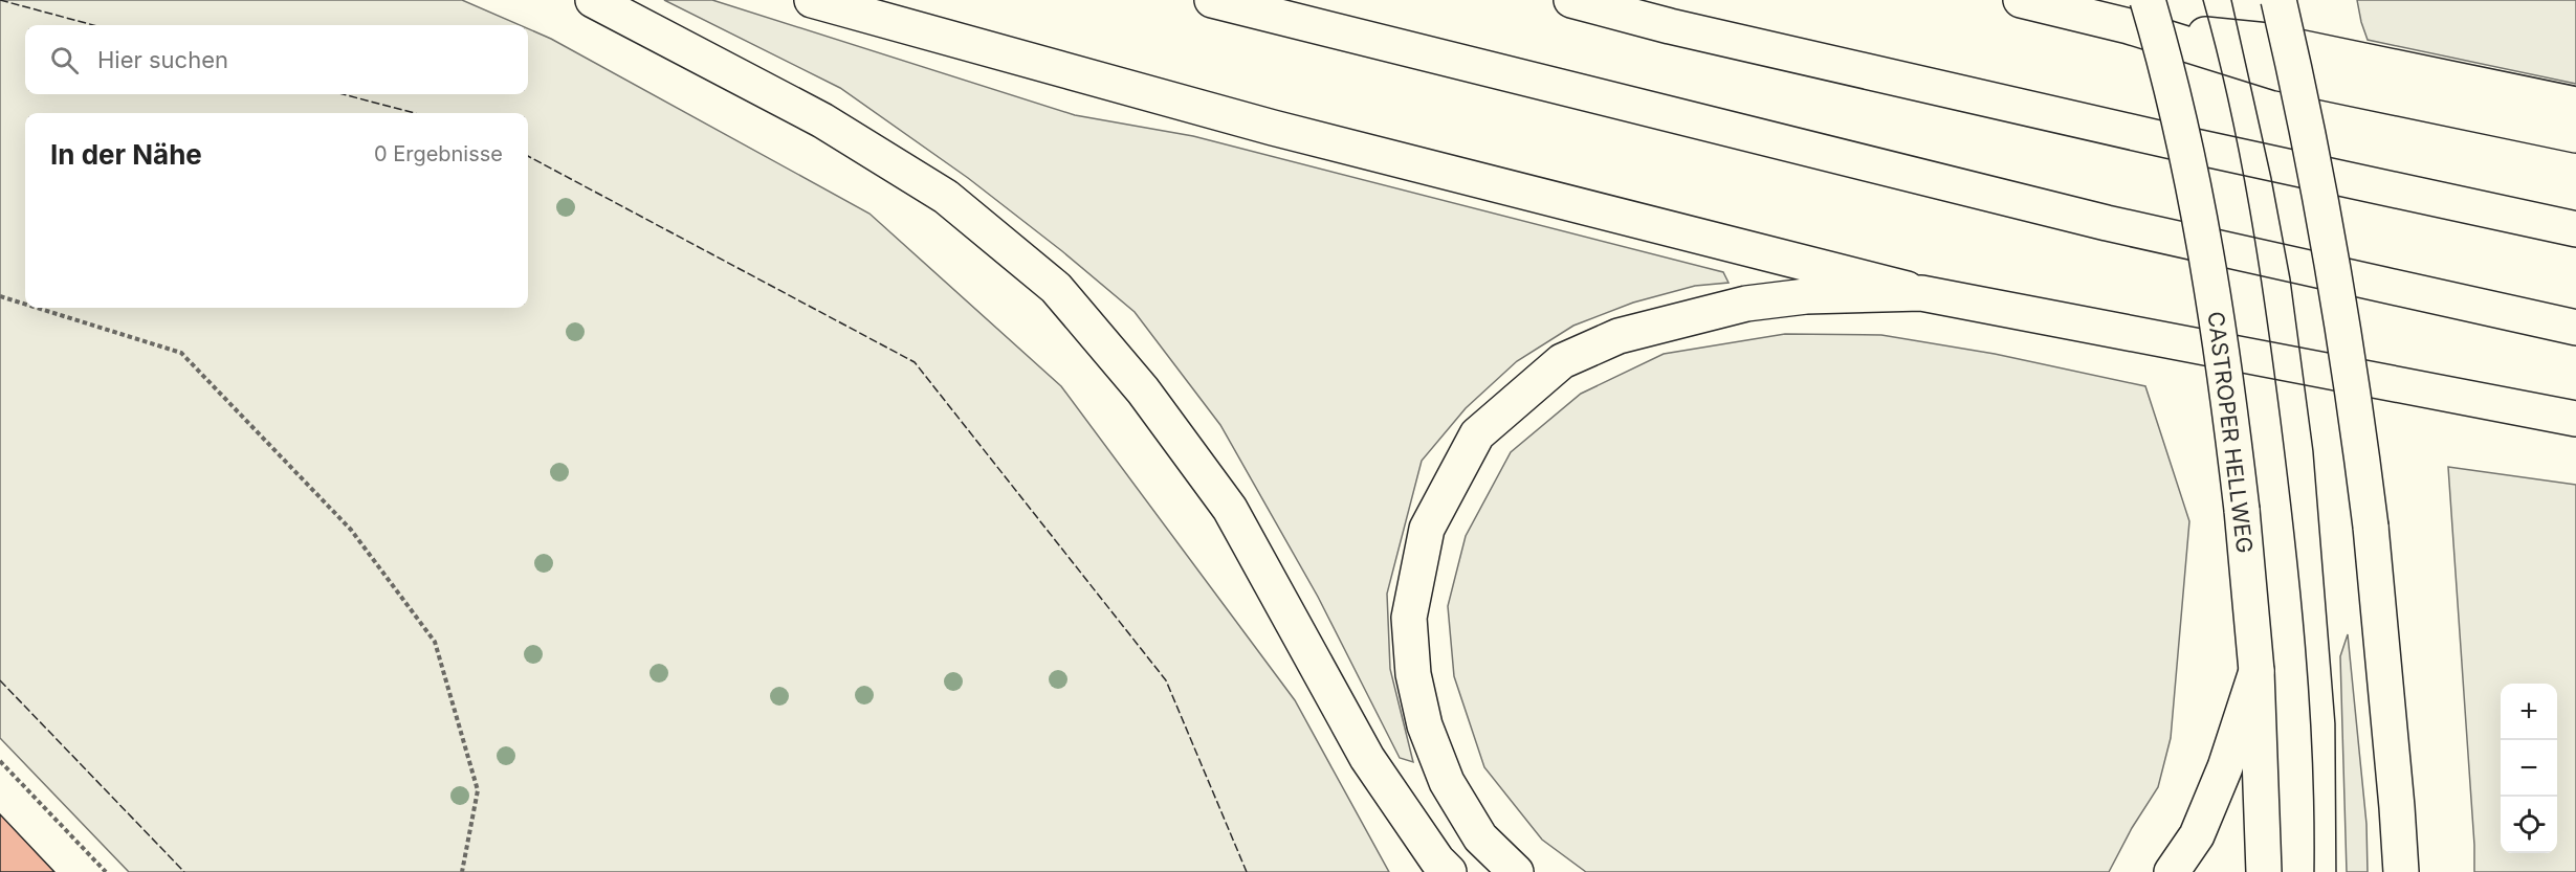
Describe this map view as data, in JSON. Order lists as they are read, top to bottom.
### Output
{
  "streets": {
    "main road": ["CASTROPER HELLWEG"]
  },
  "page": {
    "search": "Hier suchen",
    "heading": ["In der Nähe", "0 Ergebnisse"],
    "map_buttons": ["+", "−"]
  }
}
